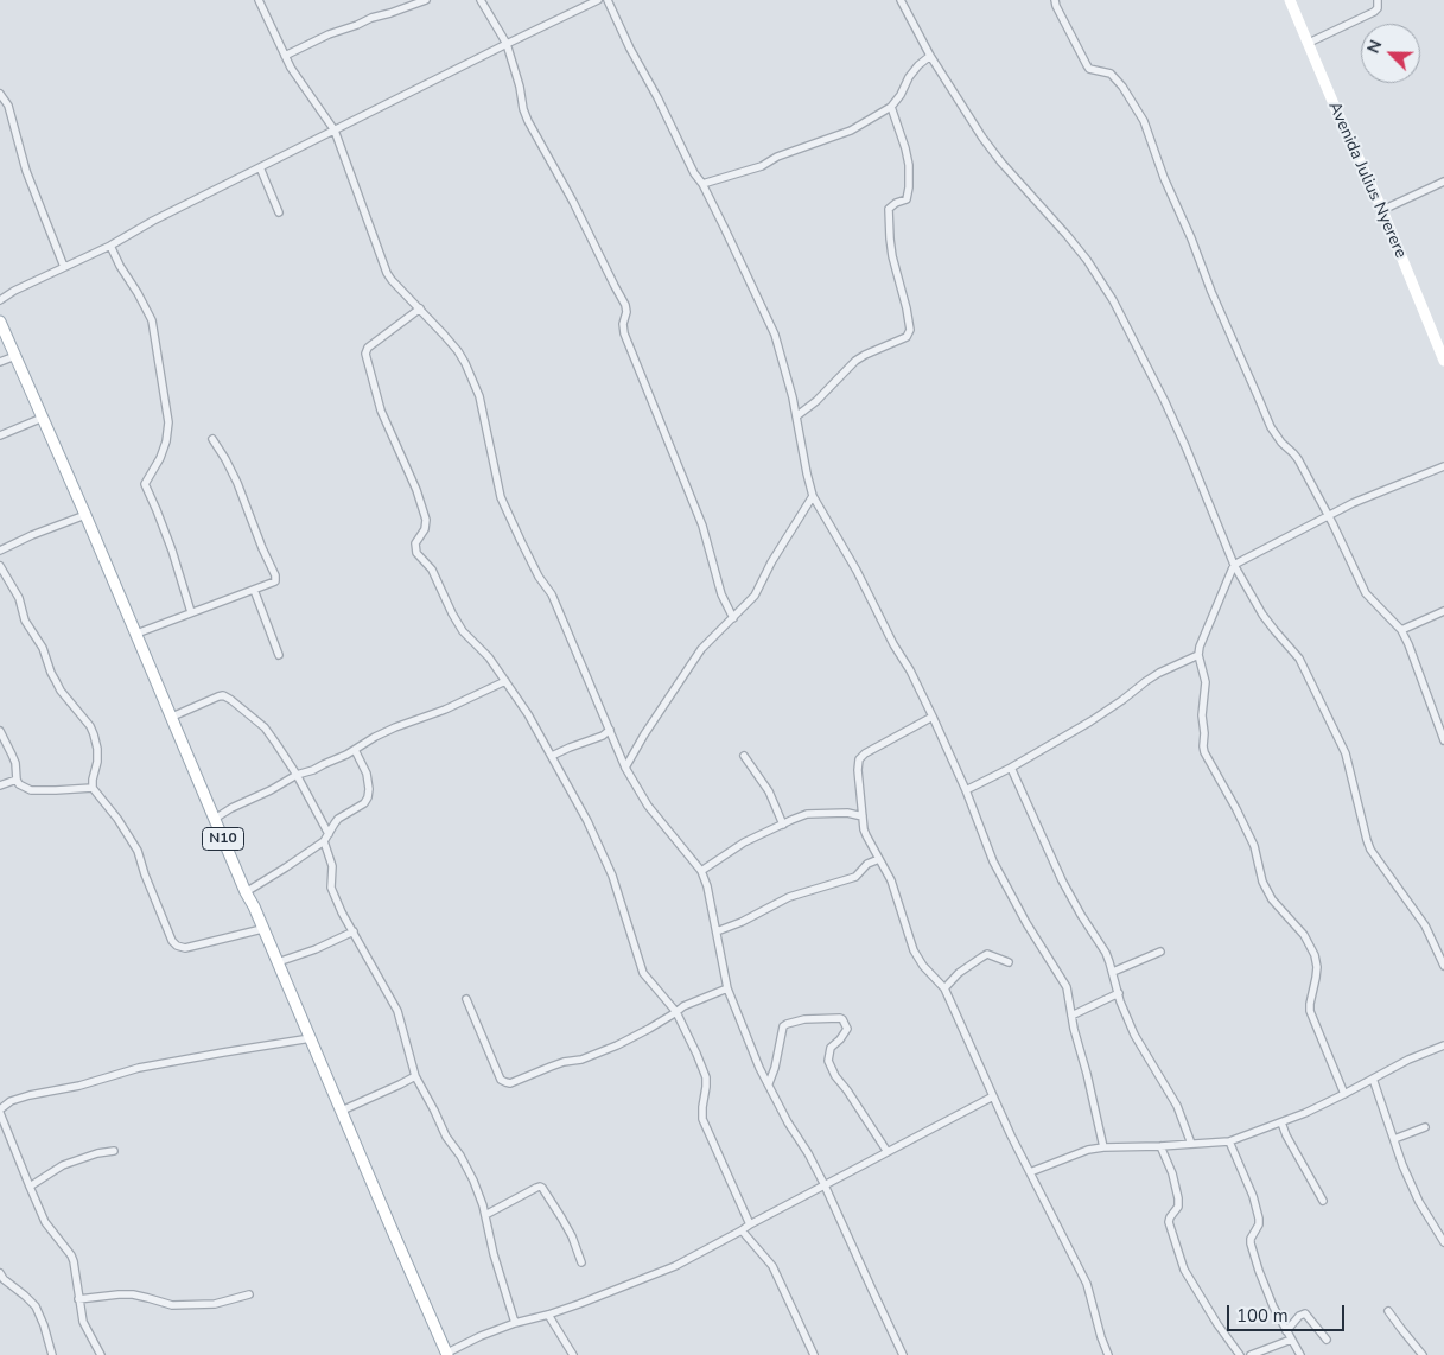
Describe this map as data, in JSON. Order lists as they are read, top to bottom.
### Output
{
  "streets": {
    "main road": ["Avenida Julius Nyerere", "N10"]
  },
  "scale_bar": "100 m",
  "north": "top left"
}
